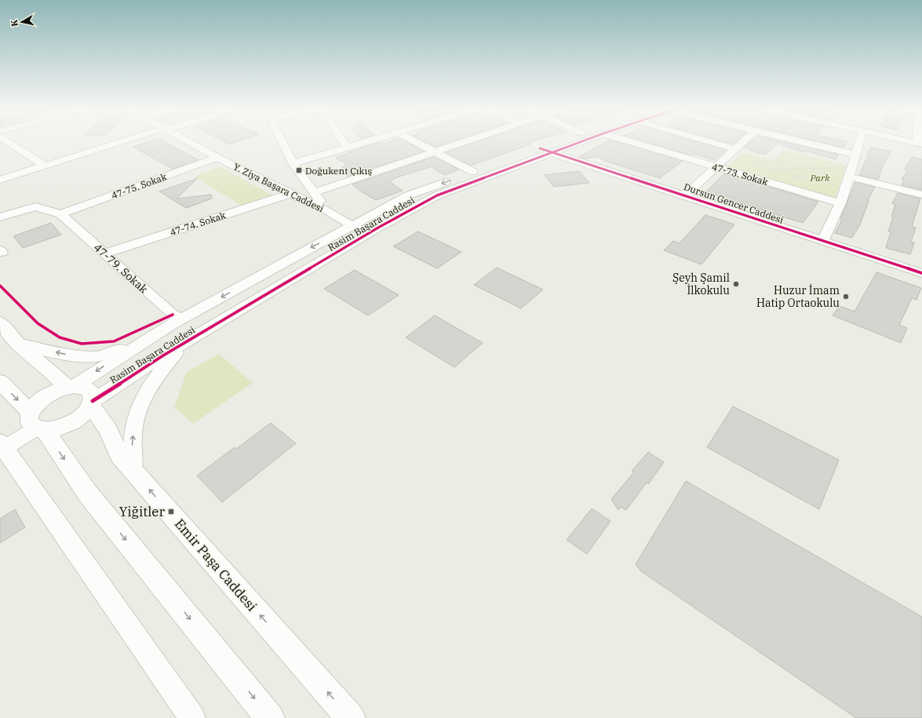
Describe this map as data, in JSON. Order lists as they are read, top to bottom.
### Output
{
  "streets": {
    "main road": ["Emir Paşa Caddesi"],
    "street": [
      "47-73. Sokak",
      "47-75. Sokak",
      "Y. Ziya Başara Caddesi",
      "Dursun Gencer Caddesi",
      "47-74. Sokak",
      "Rasim Başara Caddesi",
      "47-79. Sokak"
    ]
  },
  "crossings": [
    ["47-75. Sokak", "Y. Ziya Başara Caddesi"],
    ["47-75. Sokak", "47-79. Sokak"],
    ["Y. Ziya Başara Caddesi", "47-74. Sokak"],
    ["Y. Ziya Başara Caddesi", "Rasim Başara Caddesi"],
    ["Dursun Gencer Caddesi", "Rasim Başara Caddesi"],
    ["47-74. Sokak", "47-79. Sokak"],
    ["Rasim Başara Caddesi", "47-79. Sokak"],
    ["Rasim Başara Caddesi", "Emir Paşa Caddesi"]
  ],
  "parks": ["Park"],
  "places": {
    "transit": ["Doğukent Çıkış", "Yiğitler"],
    "other": ["Şeyh Şamil İlkokulu", "Huzur İmam Hatip Ortaokulu"]
  },
  "north": "left"
}
